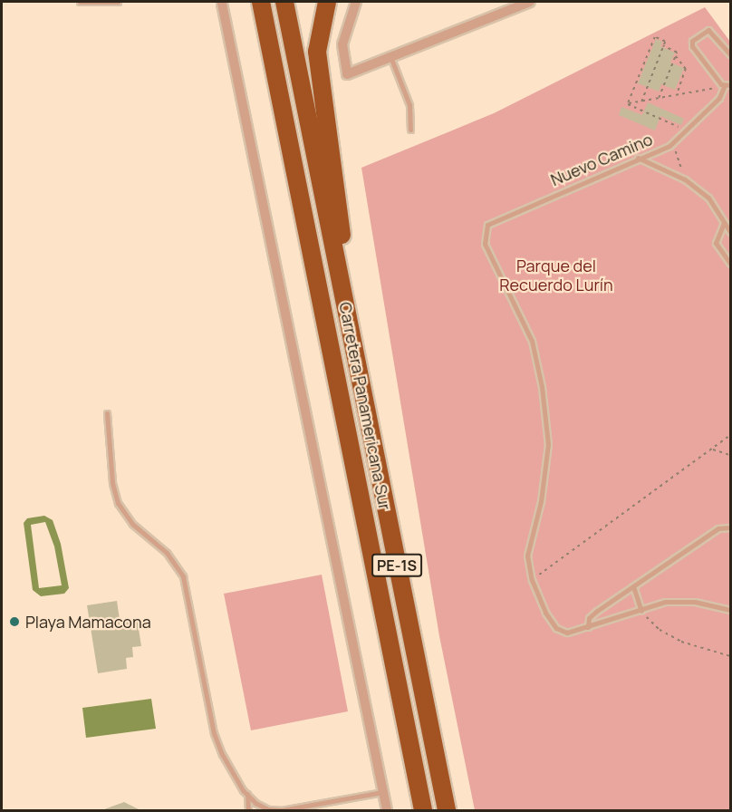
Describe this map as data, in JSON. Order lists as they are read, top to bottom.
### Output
{
  "streets": {
    "highway": ["Carretera Panamericana Sur", "PE-1S"],
    "lane": ["Nuevo Camino"]
  },
  "parks": ["Parque del Recuerdo Lurín"],
  "places": ["Playa Mamacona"]
}
